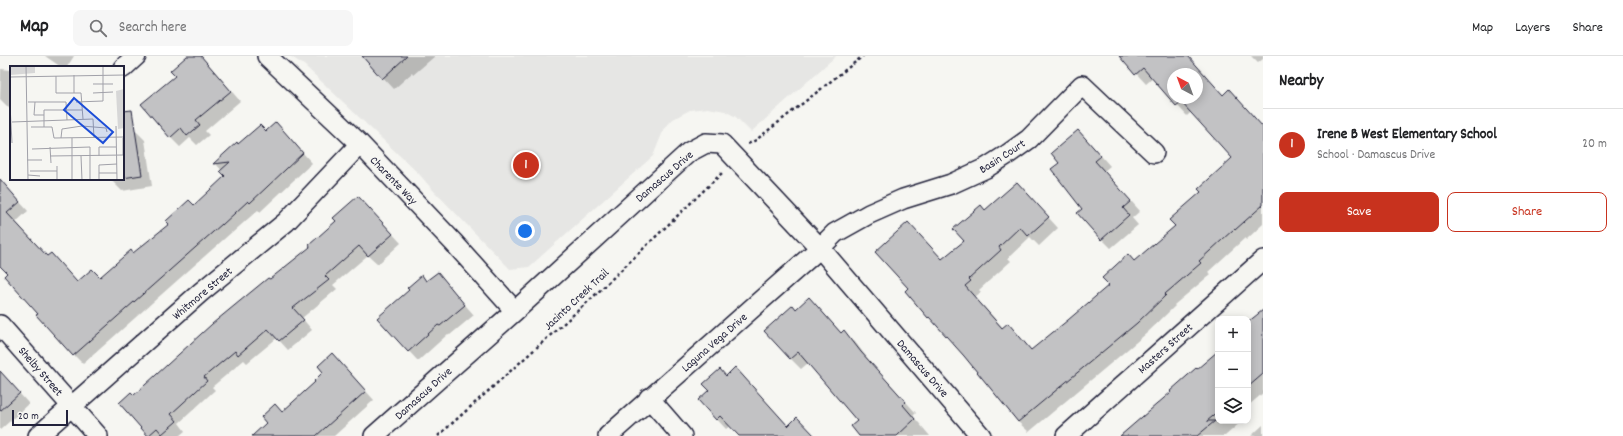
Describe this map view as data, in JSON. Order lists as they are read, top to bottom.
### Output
{
  "streets": {
    "street": [
      "Basin Court",
      "Damascus Drive",
      "Charente Way",
      "Whitmore Street",
      "Laguna Vega Drive",
      "Masters Street",
      "Shelby Street"
    ],
    "path": ["Jacinto Creek Trail"]
  },
  "crossings": [
    ["Basin Court", "Damascus Drive"],
    ["Basin Court", "Laguna Vega Drive"],
    ["Damascus Drive", "Charente Way"],
    ["Damascus Drive", "Laguna Vega Drive"],
    ["Charente Way", "Whitmore Street"],
    ["Whitmore Street", "Shelby Street"]
  ],
  "scale_bar": "20 m",
  "north": "top left",
  "page": {
    "header": "Map",
    "search": "Search here",
    "nav": ["Map", "Layers", "Share"],
    "heading": "Nearby",
    "list": [
      {
        "mark": "1",
        "name": "Irene B West Elementary School",
        "note": "School · Damascus Drive",
        "value": "20 m"
      }
    ],
    "pins": "1",
    "buttons": ["Save", "Share"],
    "map_buttons": ["+", "−"],
    "scale": "20 m"
  }
}
